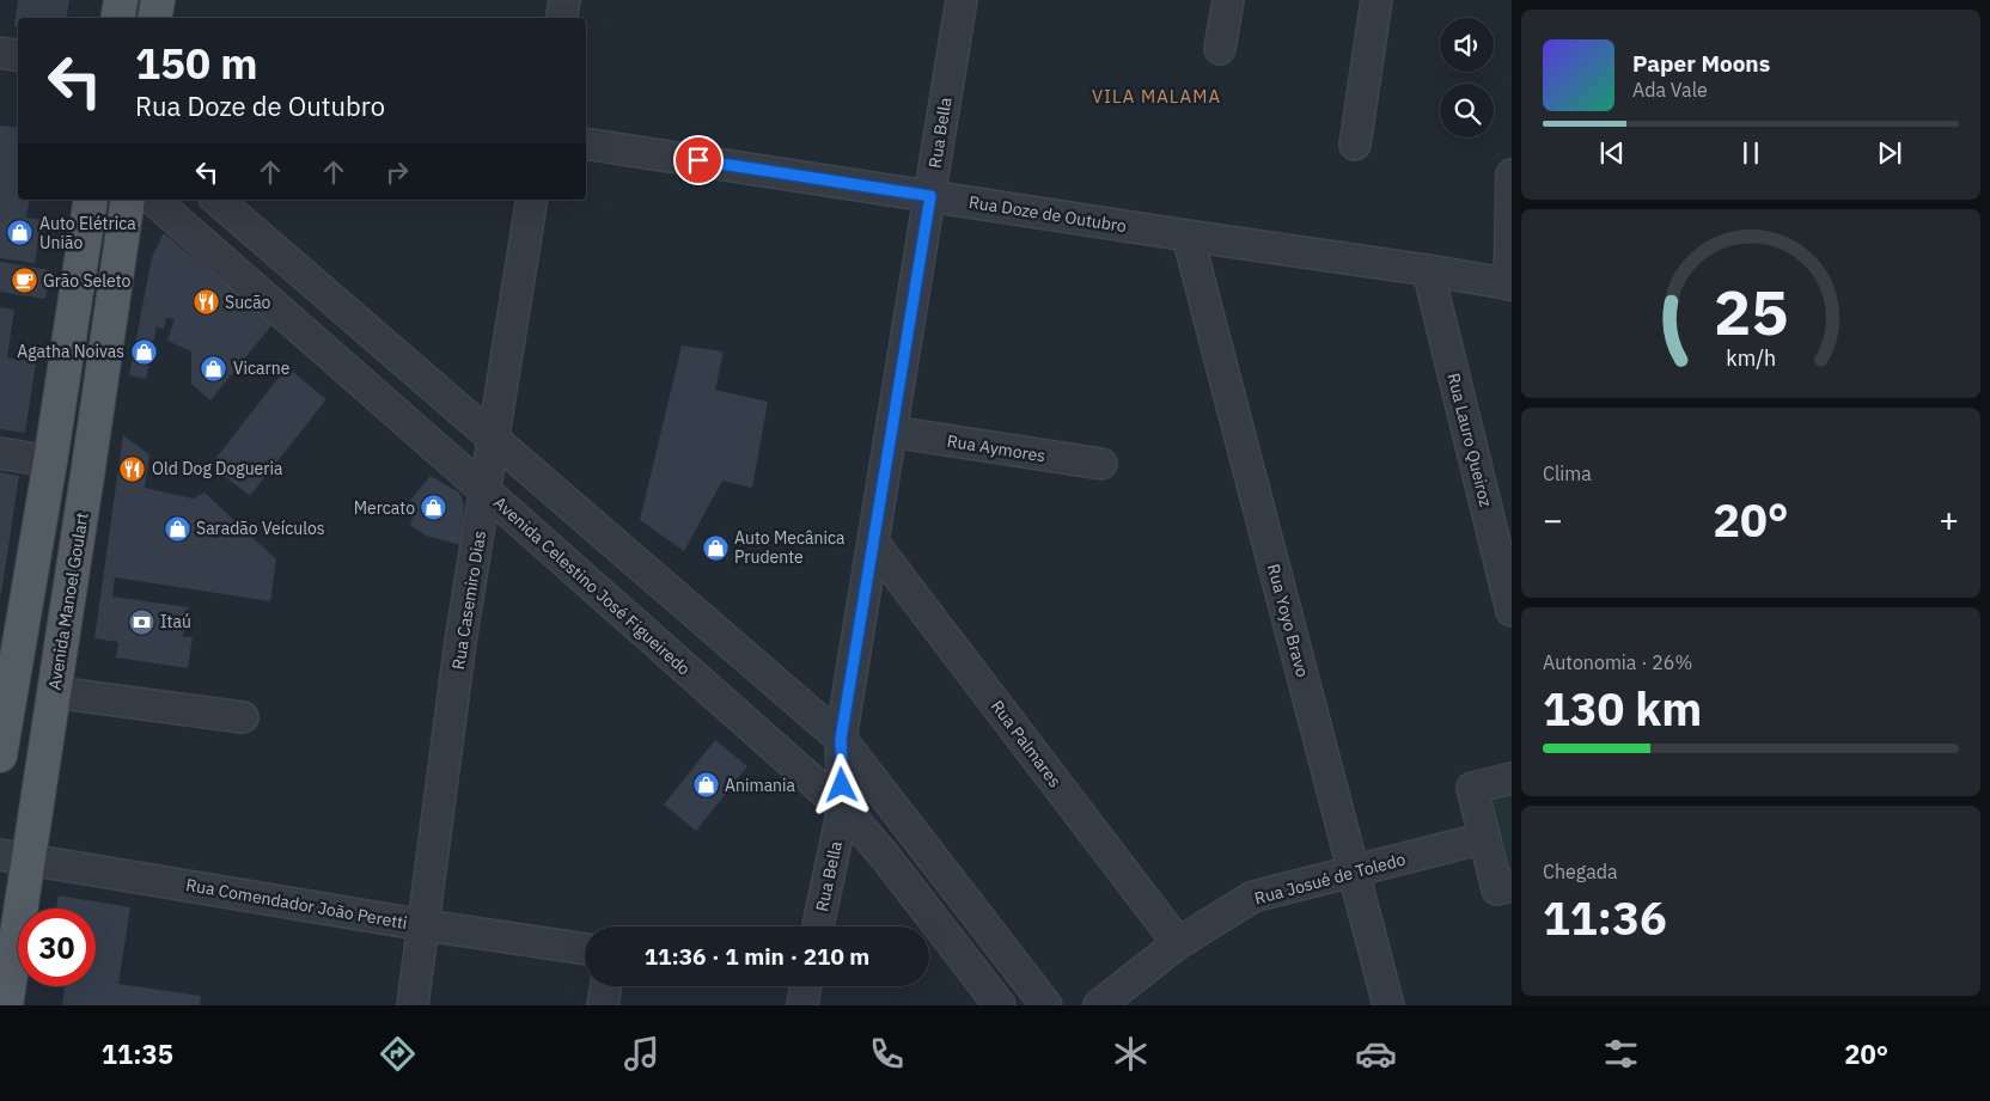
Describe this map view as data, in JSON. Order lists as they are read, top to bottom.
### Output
{
  "streets": {
    "main road": ["Avenida Manoel Goulart"],
    "street": [
      "Rua Bella",
      "Rua Doze de Outubro",
      "Rua Lauro Queiroz",
      "Rua Aymores",
      "Avenida Celestino José Figueiredo",
      "Rua Casemiro Dias",
      "Rua Yoyo Bravo",
      "Rua Palmares",
      "Rua Josué de Toledo",
      "Rua Comendador João Peretti"
    ]
  },
  "crossings": [
    ["Rua Bella", "Rua Doze de Outubro"],
    ["Rua Bella", "Rua Aymores"],
    ["Rua Bella", "Avenida Celestino José Figueiredo"],
    ["Rua Bella", "Rua Palmares"],
    ["Rua Doze de Outubro", "Rua Lauro Queiroz"],
    ["Rua Doze de Outubro", "Rua Yoyo Bravo"],
    ["Avenida Celestino José Figueiredo", "Rua Casemiro Dias"],
    ["Rua Casemiro Dias", "Rua Comendador João Peretti"],
    ["Avenida Manoel Goulart", "Rua Comendador João Peretti"],
    ["Rua Yoyo Bravo", "Rua Josué de Toledo"],
    ["Rua Palmares", "Rua Josué de Toledo"]
  ],
  "districts": ["VILA MALAMA"],
  "places": {
    "shop": [
      "Auto Elétrica União",
      "Agatha Noivas",
      "Vicarne",
      "Mercato",
      "Saradão Veículos",
      "Auto Mecânica Prudente",
      "Animania"
    ],
    "cafe": ["Grão Seleto"],
    "restaurant": ["Sucão", "Old Dog Dogueria"],
    "bank": ["Itaú"]
  },
  "page": {
    "turn": ["150 m", "Rua Doze de Outubro"],
    "song": ["Paper Moons", "Ada Vale"],
    "tile": [
      "Clima",
      ["Autonomia · 26%", "130 km"],
      ["Chegada", "11:36"]
    ],
    "heat": ["−", "20°", "+"],
    "limit": "30",
    "trip": "11:36 · 1 min · 210 m",
    "tabs": ["11:35", "20°"],
    "gauge": ["25", "km/h"]
  }
}
